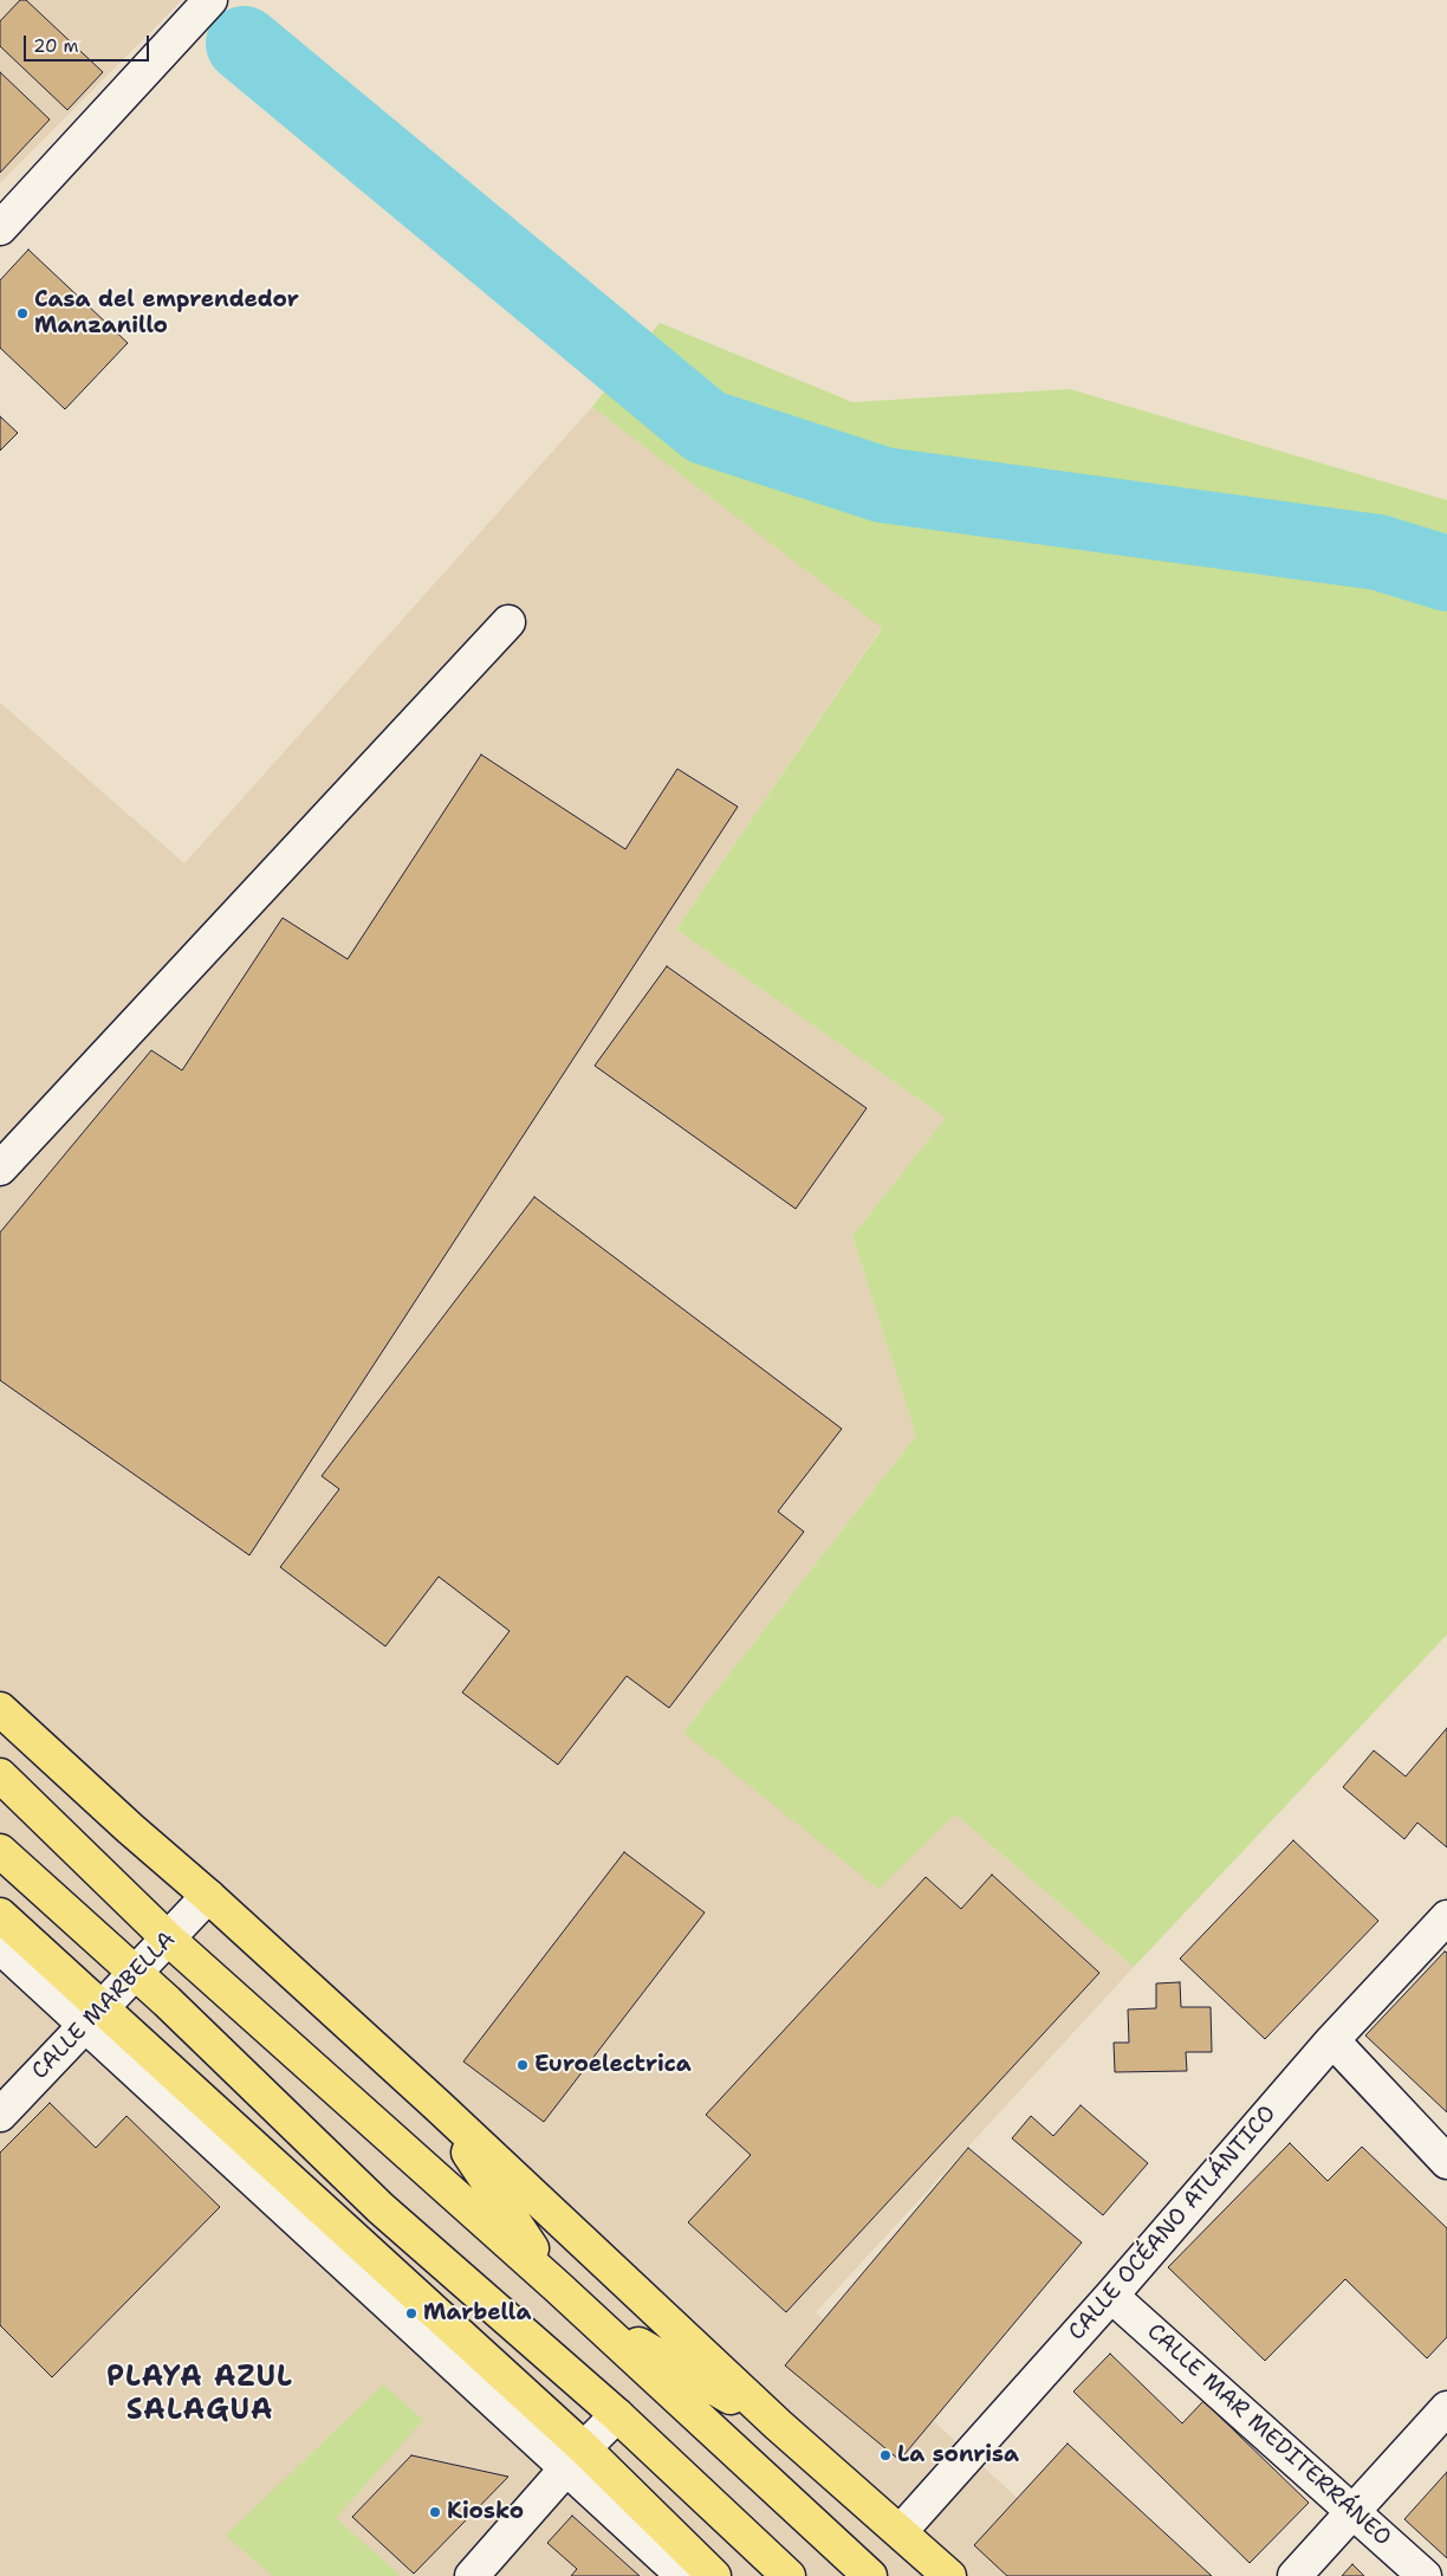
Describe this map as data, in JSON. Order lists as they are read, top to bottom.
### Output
{
  "streets": {
    "street": ["CALLE MARBELLA", "CALLE OCÉANO ATLÁNTICO", "CALLE MAR MEDITERRÁNEO"]
  },
  "crossings": [
    ["CALLE OCÉANO ATLÁNTICO", "CALLE MAR MEDITERRÁNEO"]
  ],
  "districts": ["PLAYA AZUL SALAGUA"],
  "places": [
    "Casa del emprendedor Manzanillo",
    "Euroelectrica",
    "Marbella",
    "La sonrisa",
    "Kiosko"
  ],
  "scale_bar": "20 m"
}
